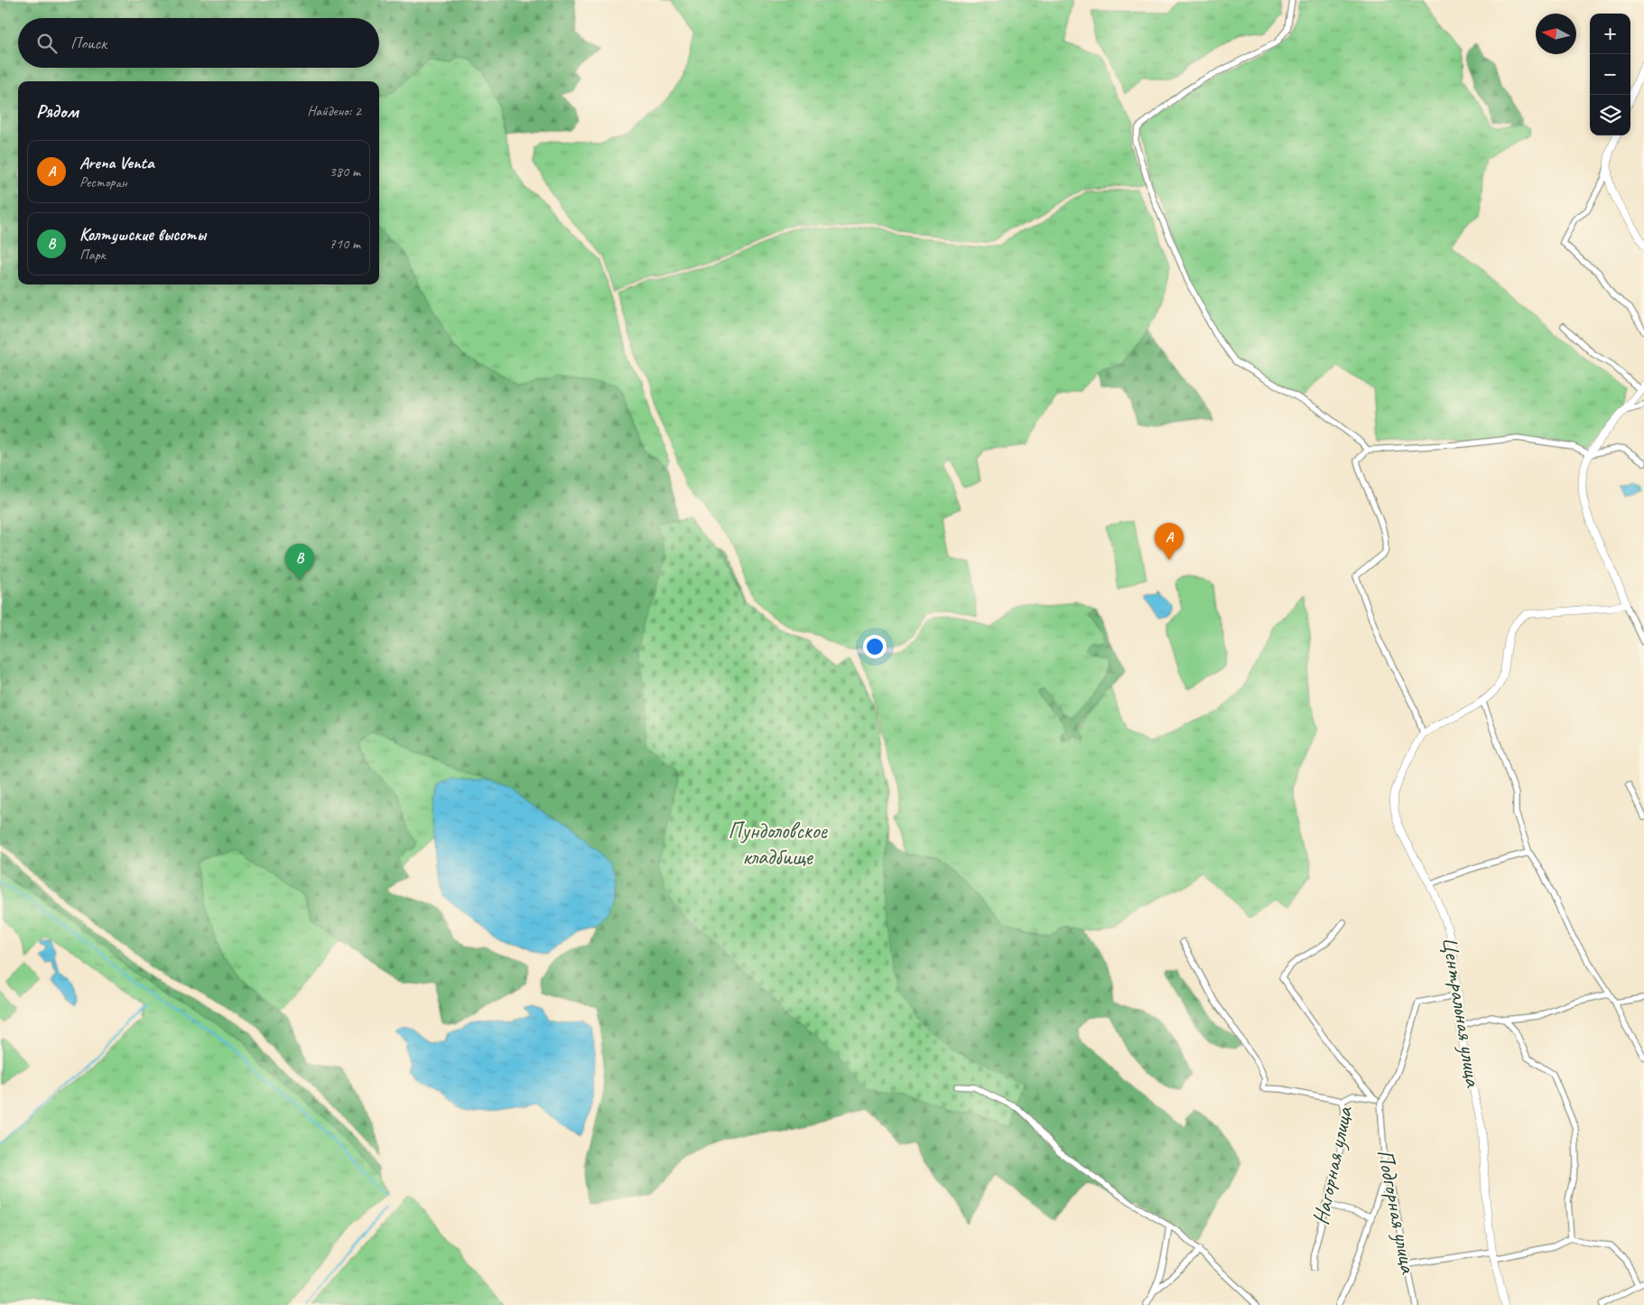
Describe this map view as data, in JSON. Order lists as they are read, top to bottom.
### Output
{
  "streets": {
    "street": ["Центральная улица", "Нагорная улица", "Подгорная улица"]
  },
  "crossings": [
    ["Нагорная улица", "Подгорная улица"]
  ],
  "parks": ["Пундоловское кладбище"],
  "north": "left",
  "page": {
    "map_buttons": ["+", "−"],
    "search": "Поиск",
    "heading": ["Рядом", "Найдено: 2"],
    "list": [
      {
        "mark": "A",
        "name": "Arena Venta",
        "note": "Ресторан",
        "value": "380 m"
      },
      {
        "mark": "B",
        "name": "Колтушские высоты",
        "note": "Парк",
        "value": "710 m"
      }
    ],
    "pins": ["A", "B"]
  }
}
